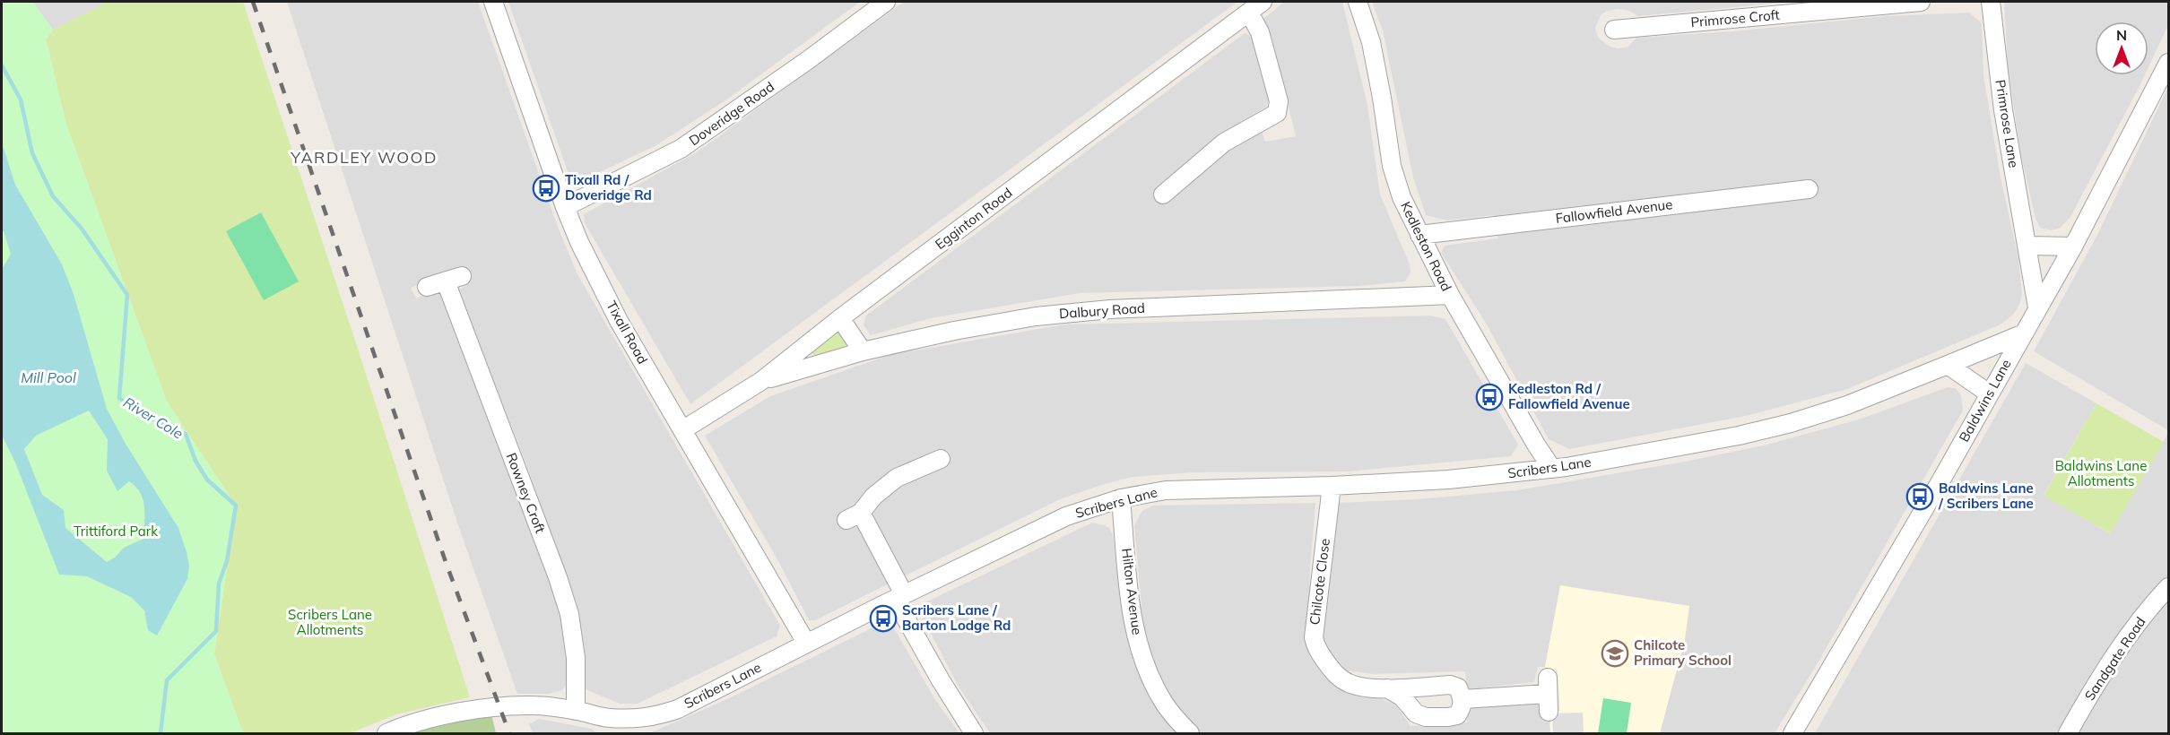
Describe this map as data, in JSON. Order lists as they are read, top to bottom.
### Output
{
  "streets": {
    "street": [
      "Primrose Croft",
      "Doveridge Road",
      "Primrose Lane",
      "Fallowfield Avenue",
      "Egginton Road",
      "Kedleston Road",
      "Dalbury Road",
      "Tixall Road",
      "Baldwins Lane",
      "Scribers Lane",
      "Rowney Croft",
      "Chilcote Close",
      "Hilton Avenue",
      "Sandgate Road"
    ]
  },
  "crossings": [
    ["Doveridge Road", "Tixall Road"],
    ["Primrose Lane", "Baldwins Lane"],
    ["Fallowfield Avenue", "Kedleston Road"],
    ["Egginton Road", "Dalbury Road"],
    ["Egginton Road", "Tixall Road"],
    ["Kedleston Road", "Dalbury Road"],
    ["Kedleston Road", "Scribers Lane"],
    ["Tixall Road", "Scribers Lane"],
    ["Baldwins Lane", "Scribers Lane"],
    ["Scribers Lane", "Rowney Croft"],
    ["Scribers Lane", "Chilcote Close"],
    ["Scribers Lane", "Hilton Avenue"]
  ],
  "districts": ["YARDLEY WOOD"],
  "water": ["Mill Pool", "River Cole"],
  "parks": ["Baldwins Lane Allotments", "Trittiford Park", "Scribers Lane Allotments"],
  "places": {
    "bus stop": [
      "Tixall Rd / Doveridge Rd",
      "Kedleston Rd / Fallowfield Avenue",
      "Baldwins Lane / Scribers Lane",
      "Scribers Lane / Barton Lodge Rd"
    ],
    "school or university": ["Chilcote Primary School"]
  },
  "north": "top"
}
